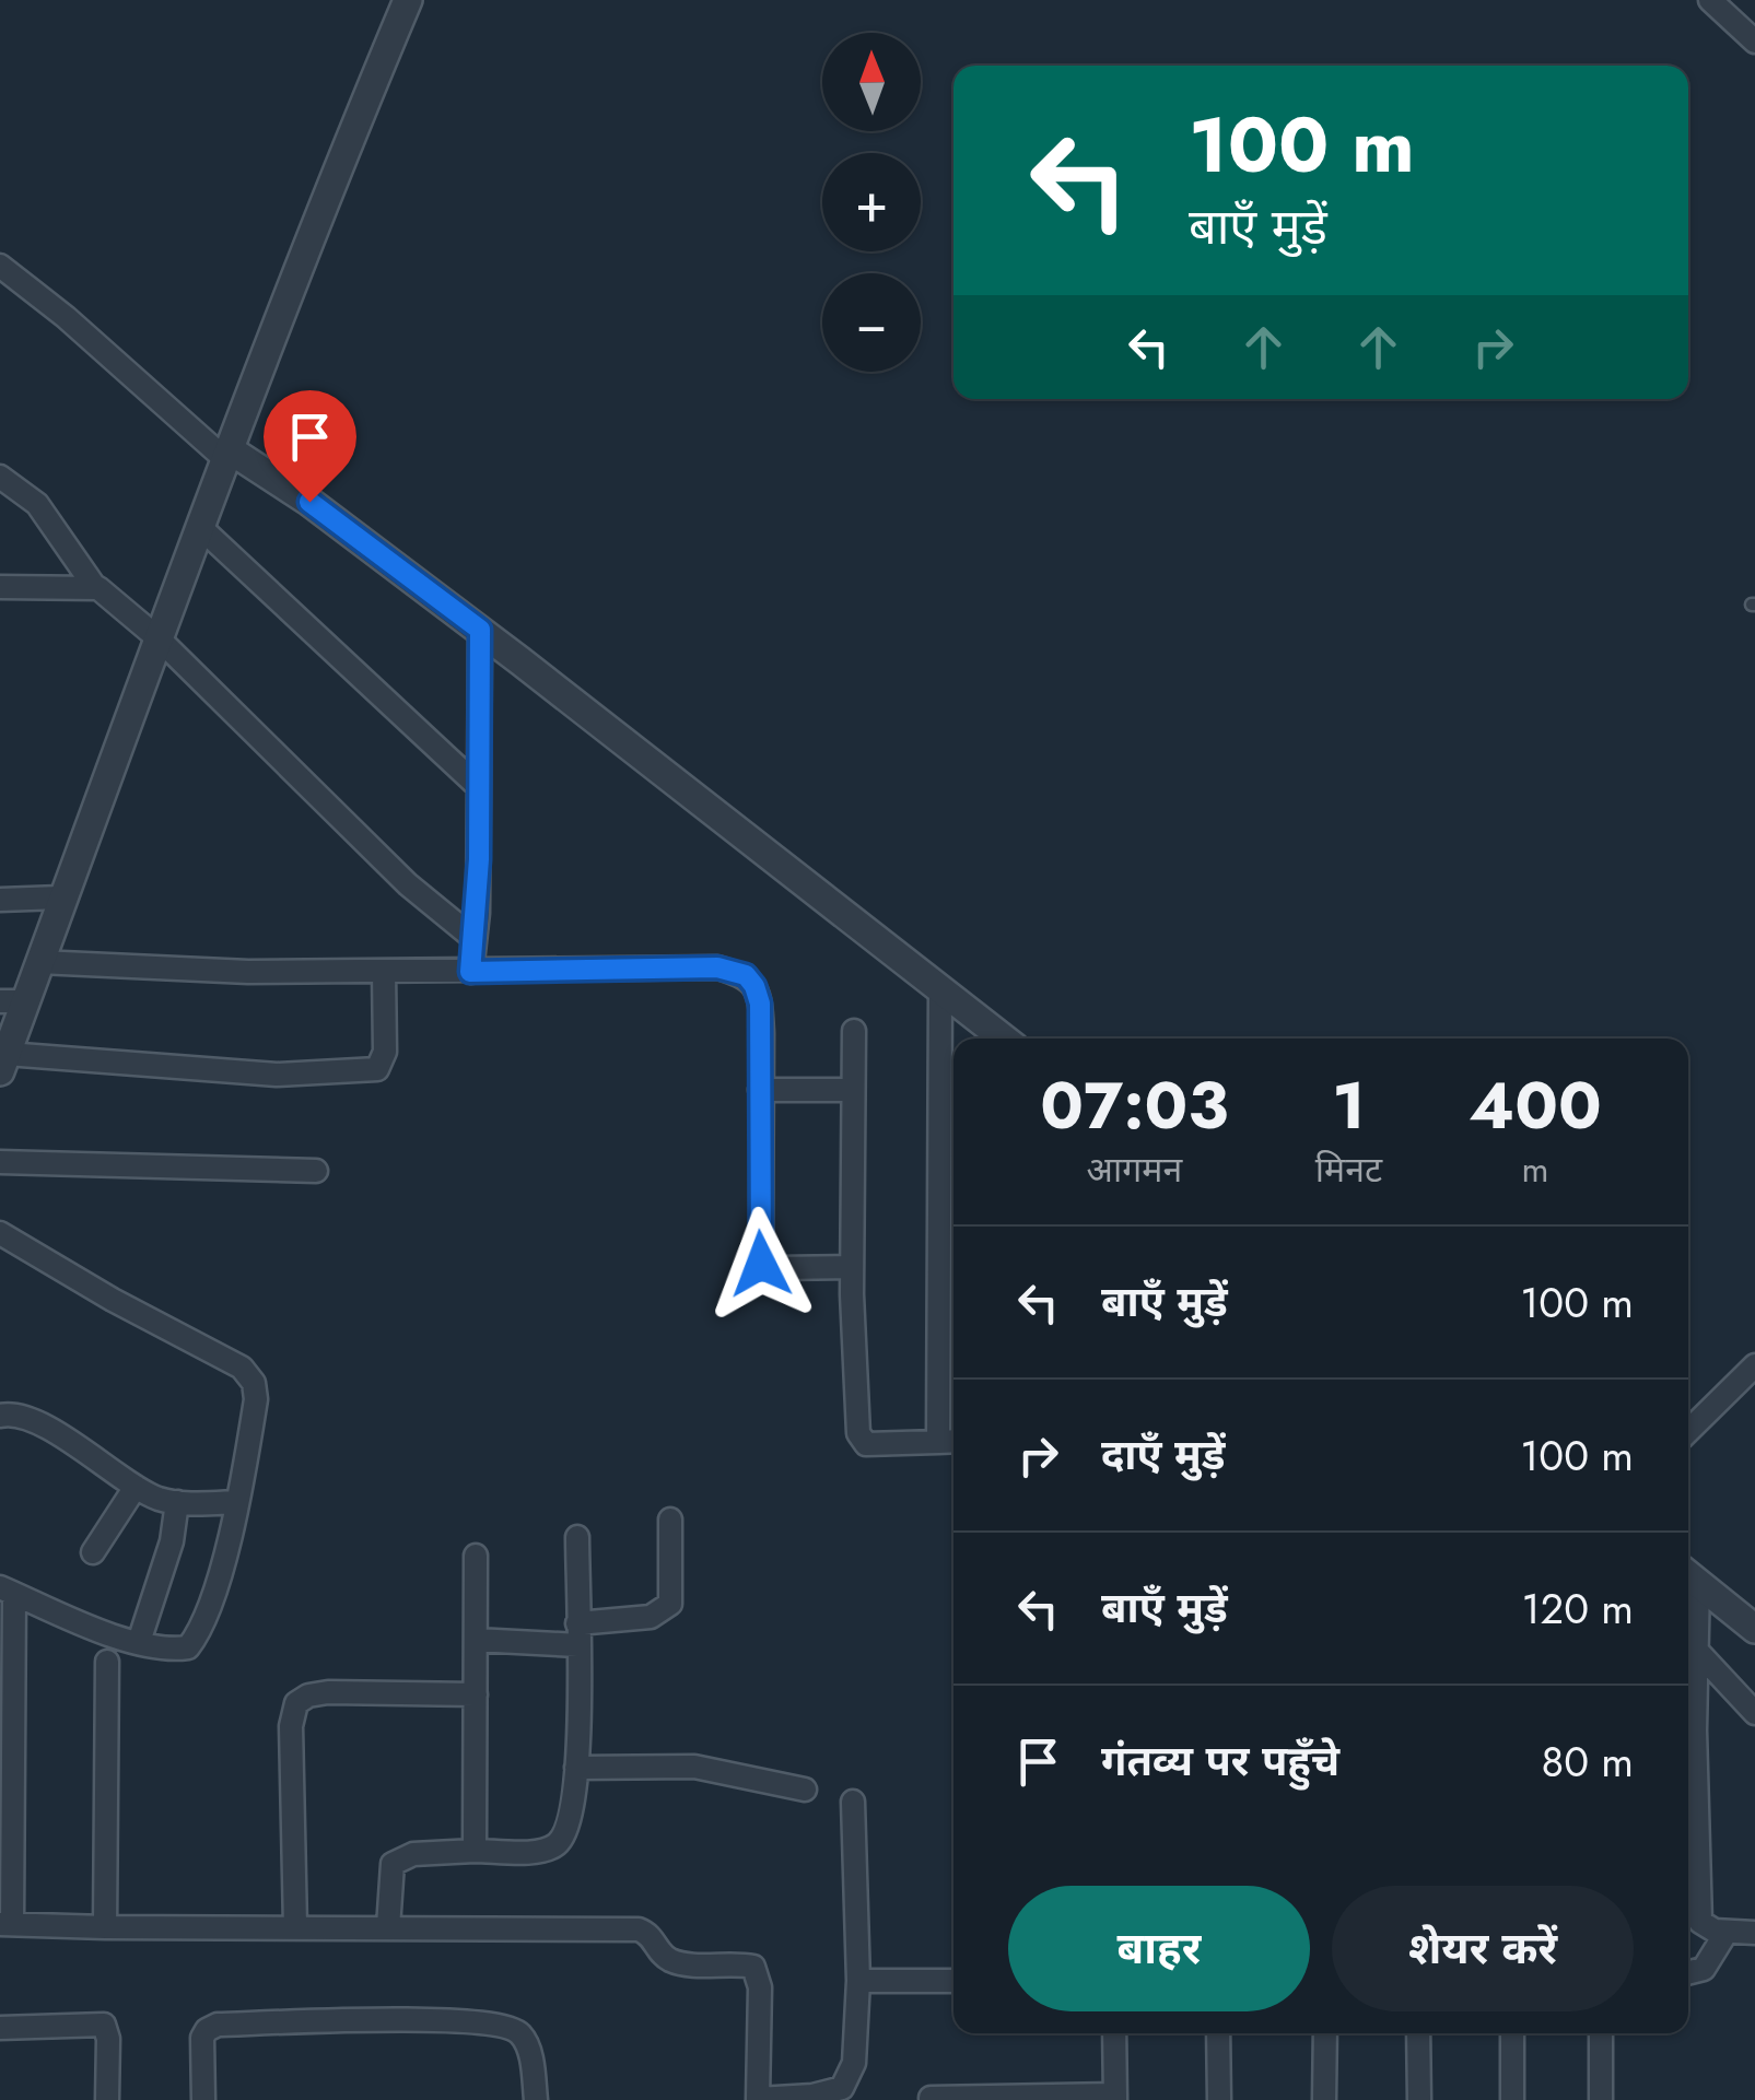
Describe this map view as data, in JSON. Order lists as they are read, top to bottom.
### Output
{
  "north": "top",
  "page": {
    "map_buttons": ["+", "−"],
    "turn": ["100 m", "बाएँ मुड़ें"],
    "eta": [
      "07:03",
      "आगमन",
      "1",
      "मिनट",
      "400",
      "m"
    ],
    "list": [
      {
        "name": "बाएँ मुड़ें",
        "value": "100 m"
      },
      {
        "name": "दाएँ मुड़ें",
        "value": "100 m"
      },
      {
        "name": "बाएँ मुड़ें",
        "value": "120 m"
      },
      {
        "name": "गंतव्य पर पहुँचे",
        "value": "80 m"
      }
    ],
    "buttons": ["बाहर", "शेयर करें"]
  }
}
